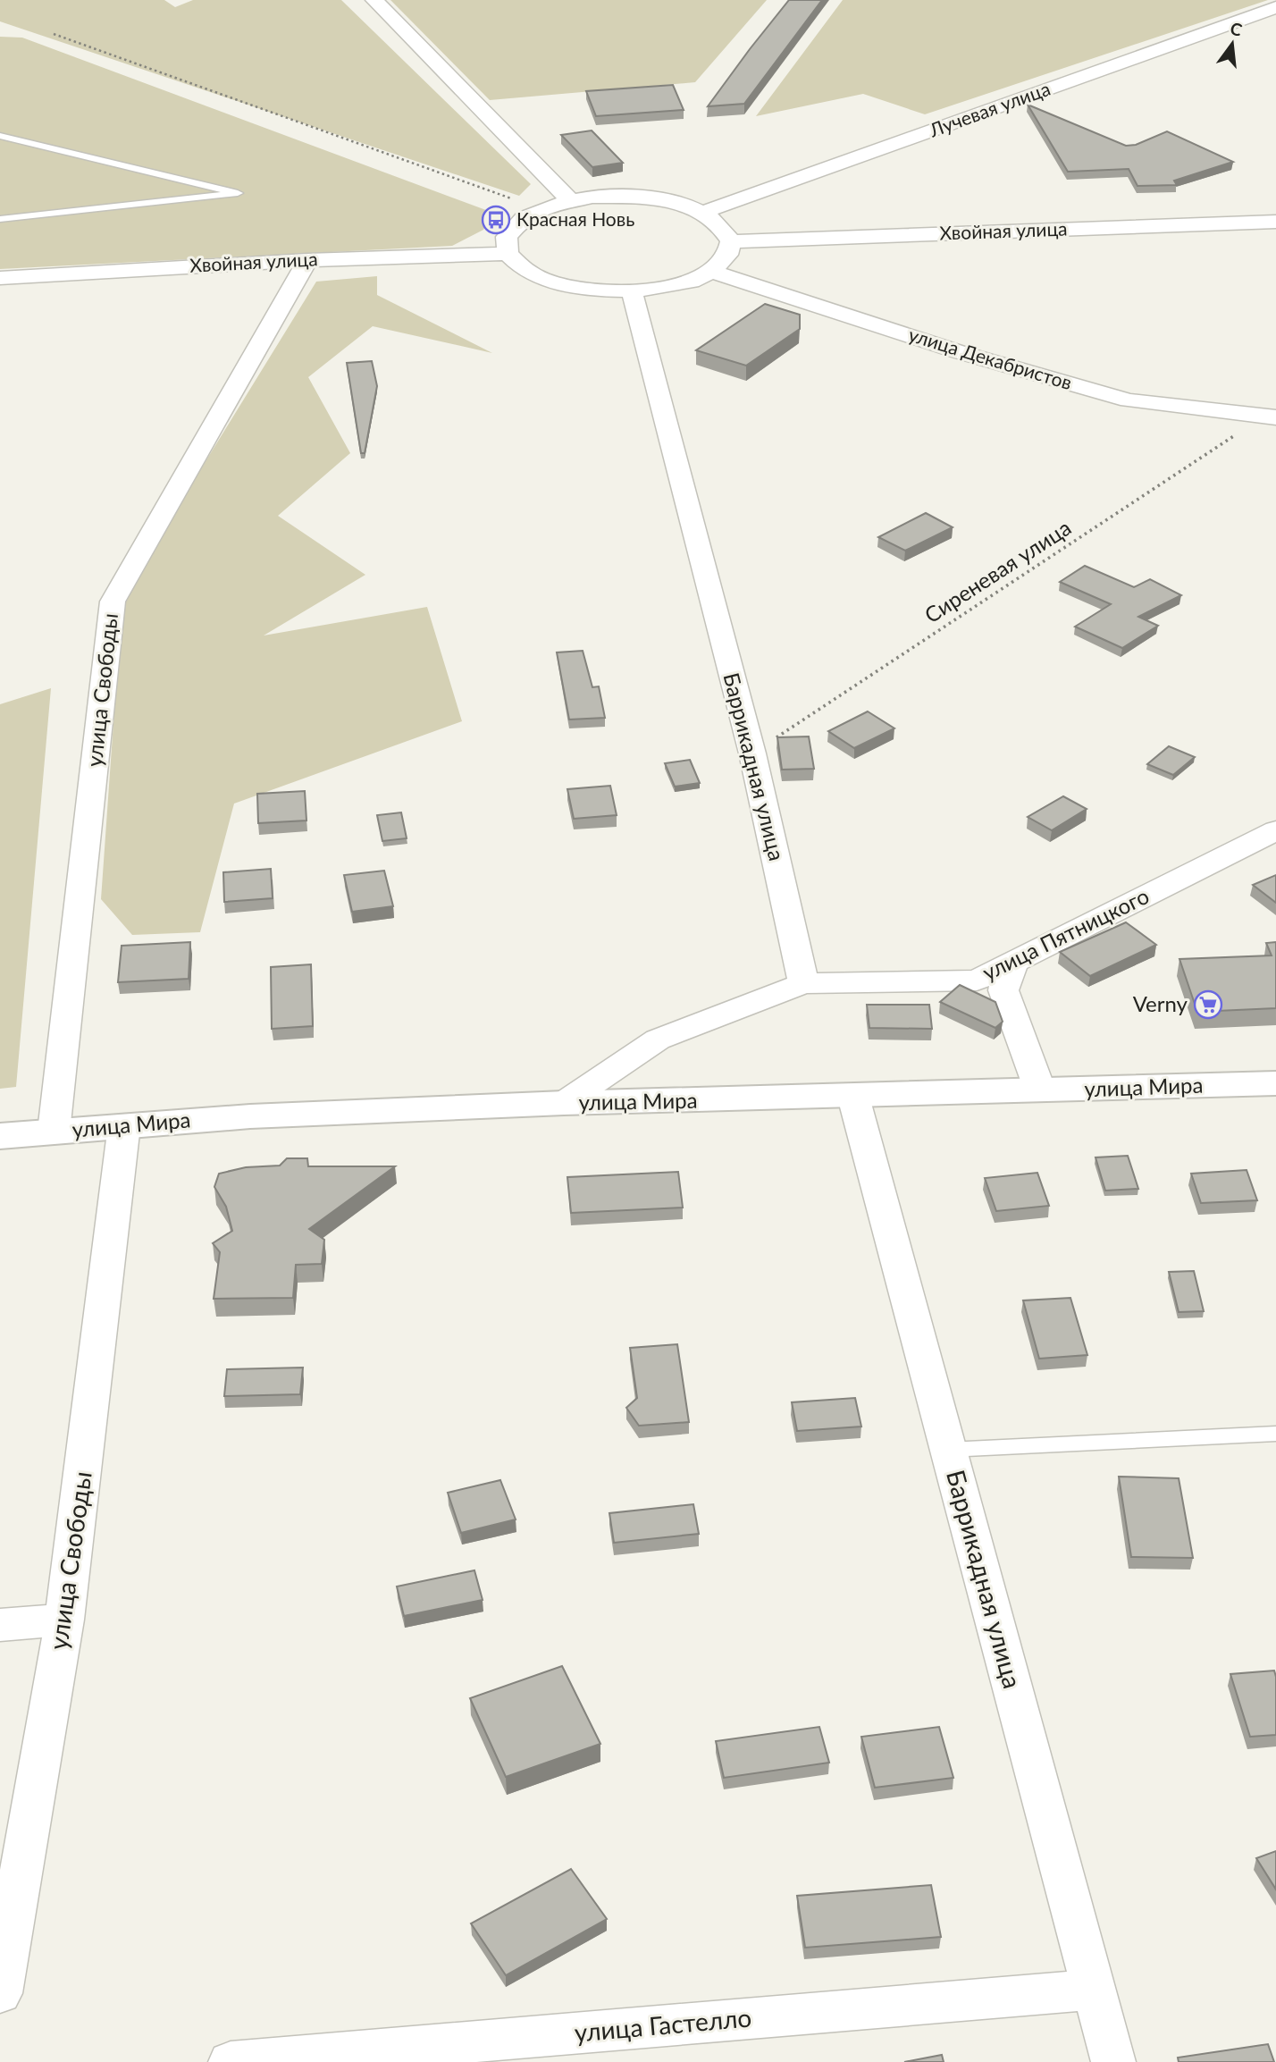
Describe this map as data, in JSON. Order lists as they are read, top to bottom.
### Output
{
  "streets": {
    "street": [
      "Лучевая улица",
      "Хвойная улица",
      "улица Декабристов",
      "улица Свободы",
      "Баррикадная улица",
      "улица Пятницкого",
      "улица Мира",
      "улица Гастелло"
    ],
    "path": ["Сиреневая улица"]
  },
  "crossings": [
    ["Хвойная улица", "улица Свободы"],
    ["улица Декабристов", "Сиреневая улица"],
    ["Сиреневая улица", "Баррикадная улица"],
    ["улица Свободы", "улица Мира"],
    ["Баррикадная улица", "улица Пятницкого"],
    ["Баррикадная улица", "улица Мира"],
    ["Баррикадная улица", "улица Гастелло"]
  ],
  "places": {
    "bus stop": ["Красная Новь"],
    "supermarket": ["Verny"]
  },
  "north": "top"
}
